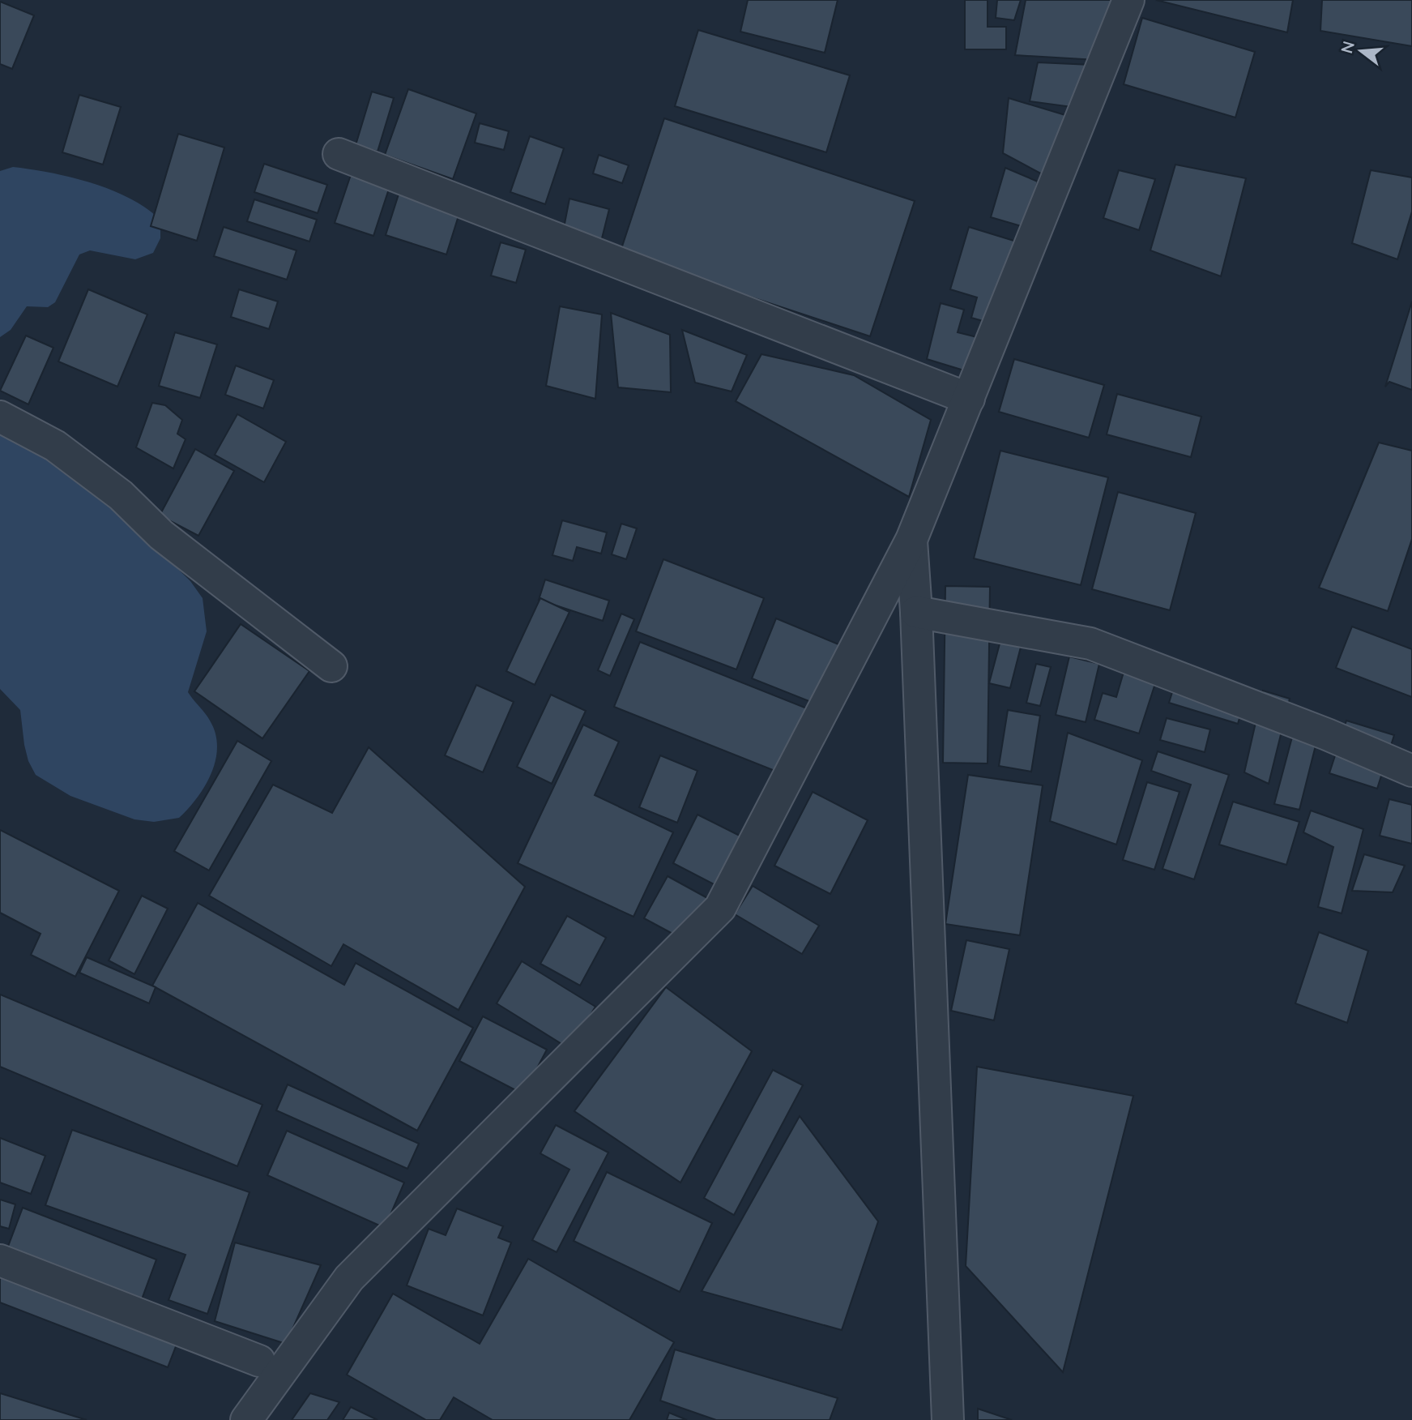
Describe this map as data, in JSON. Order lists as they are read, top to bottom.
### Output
{
  "north": "left"
}
